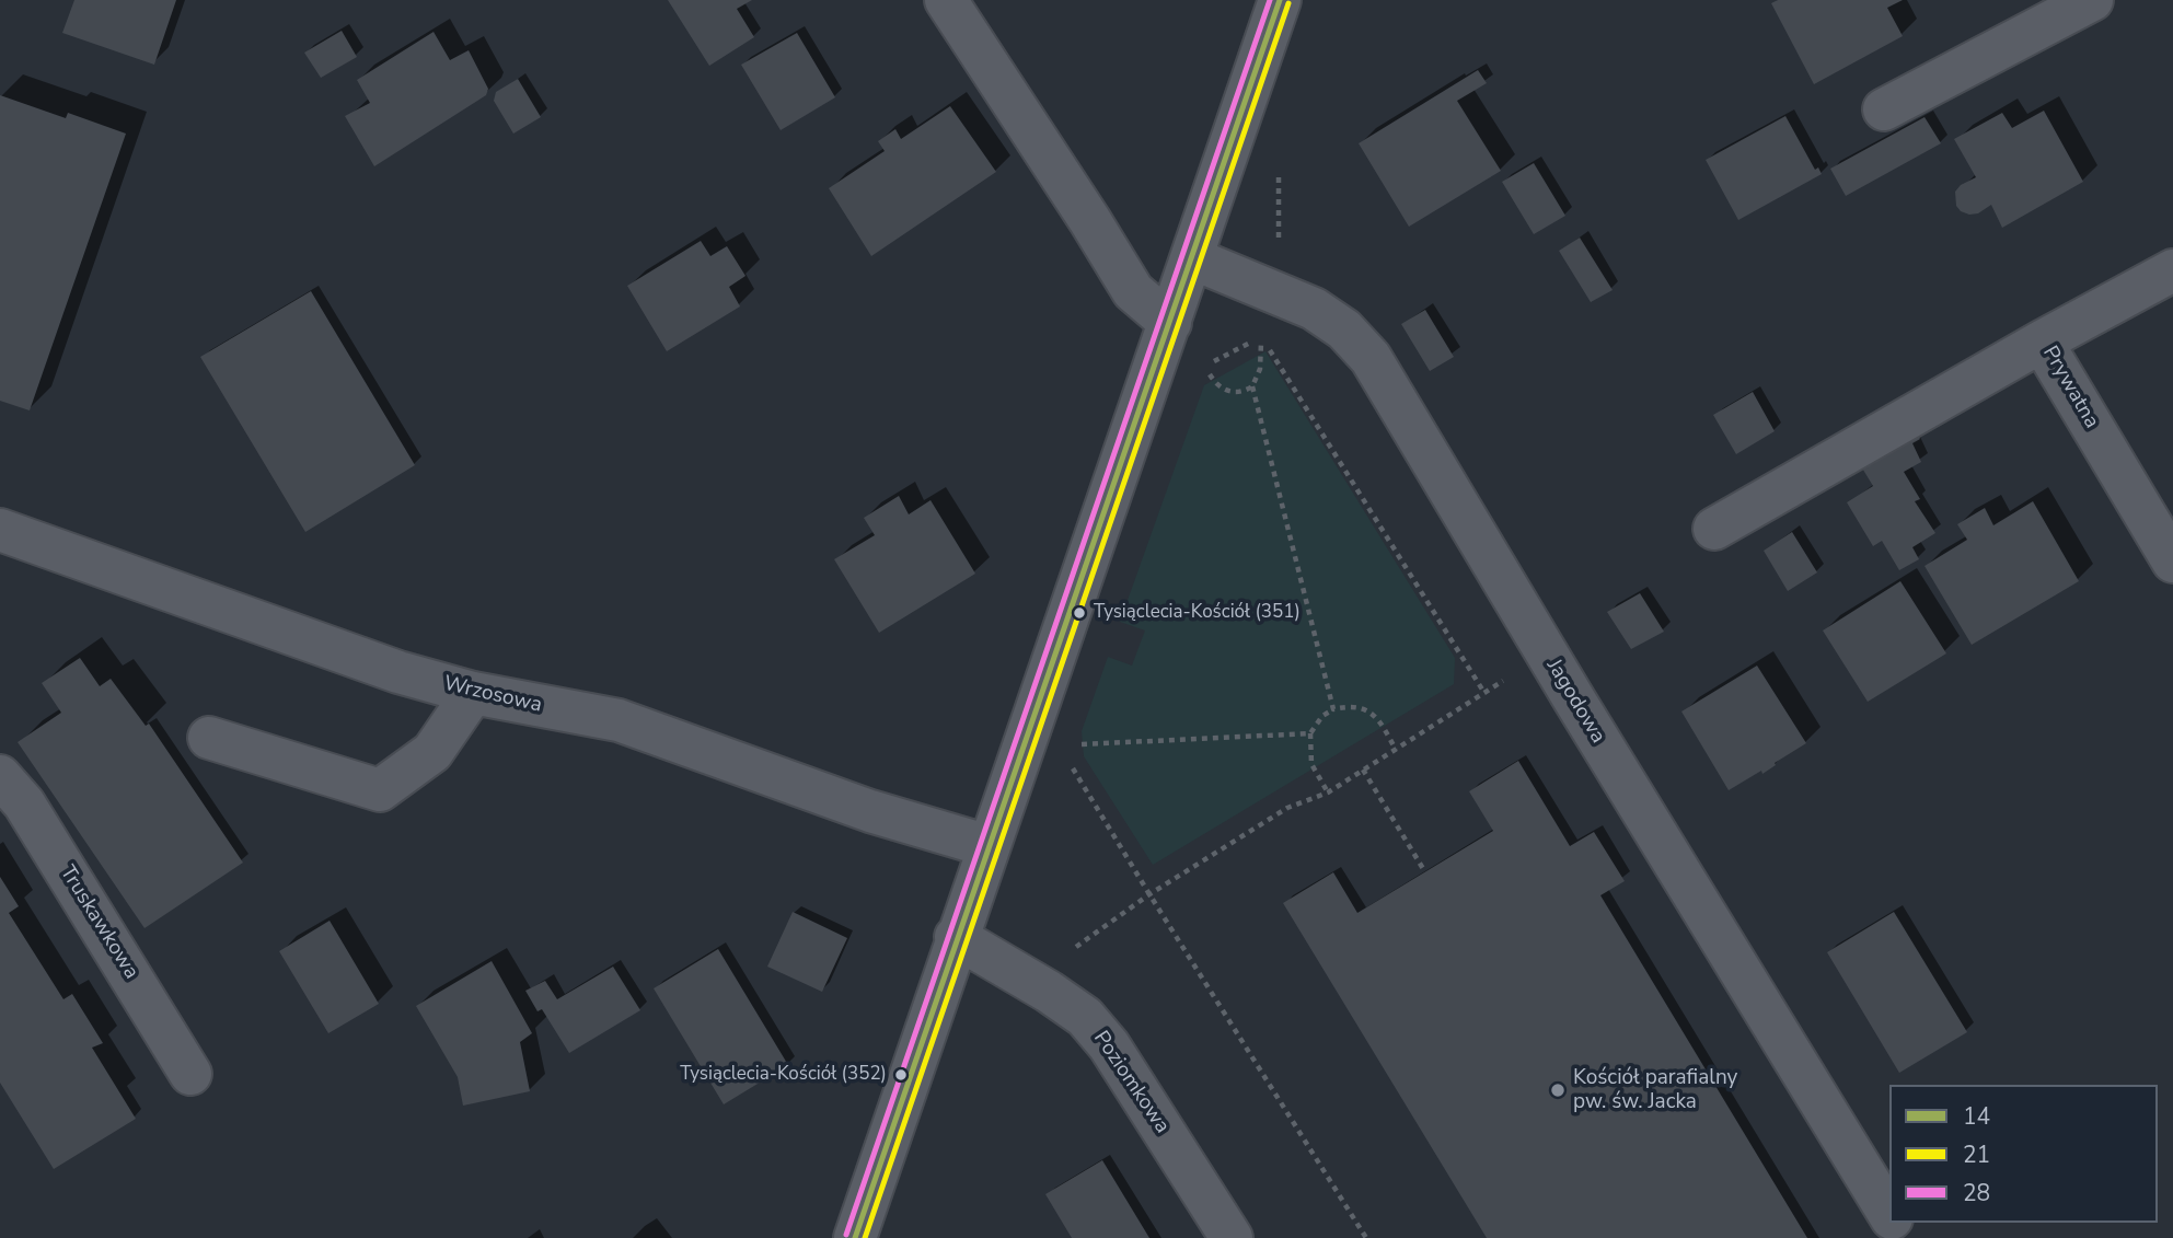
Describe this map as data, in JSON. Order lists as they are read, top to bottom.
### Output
{
  "streets": {
    "street": [
      "Prywatna",
      "Wrzosowa",
      "Jagodowa",
      "Truskawkowa",
      "Poziomkowa"
    ]
  },
  "places": ["Tysiąclecia-Kościół (351)", "Tysiąclecia-Kościół (352)", "Kościół parafialny pw. św. Jacka"],
  "lines": ["transit line 14", "transit line 28", "transit line 21"],
  "legend": ["14", "21", "28"]
}
